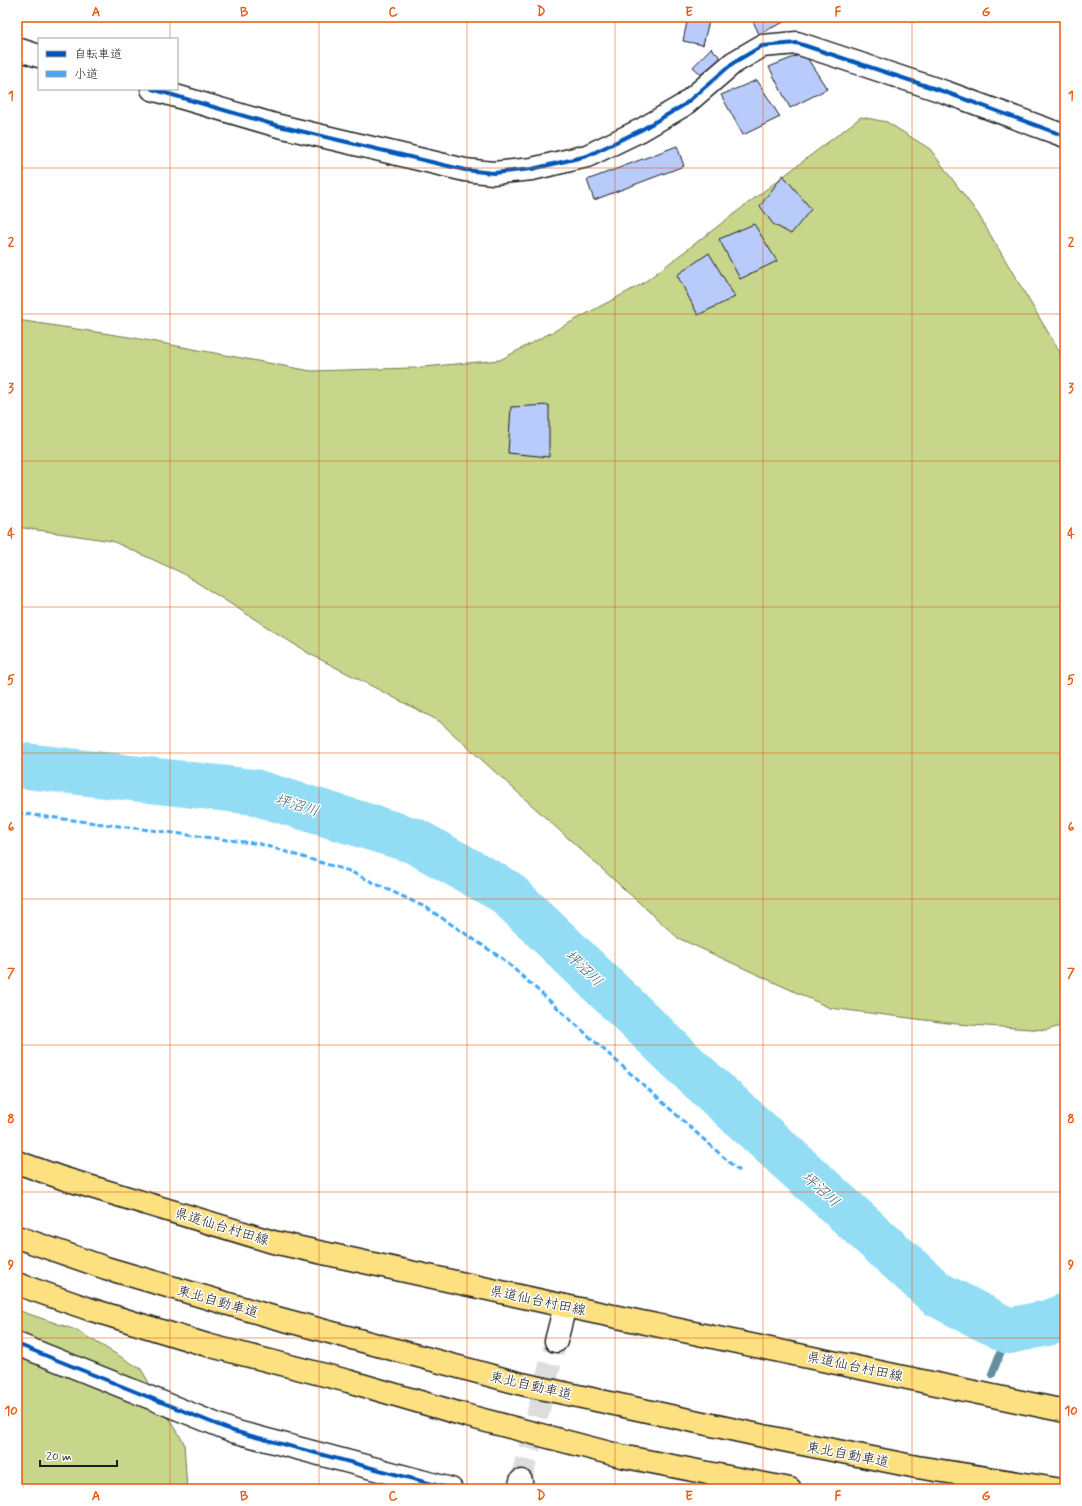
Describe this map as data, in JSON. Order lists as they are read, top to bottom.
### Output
{
  "streets": {
    "main road": ["県道仙台村田線", "東北自動車道"]
  },
  "water": ["坪沼川"],
  "legend": ["自転車道", "小道"],
  "scale_bar": "20 m",
  "grid": {
    "columns": [
      "A",
      "B",
      "C",
      "D",
      "E",
      "F",
      "G"
    ],
    "rows": [
      "1",
      "2",
      "3",
      "4",
      "5",
      "6",
      "7",
      "8",
      "9",
      "10"
    ]
  }
}
